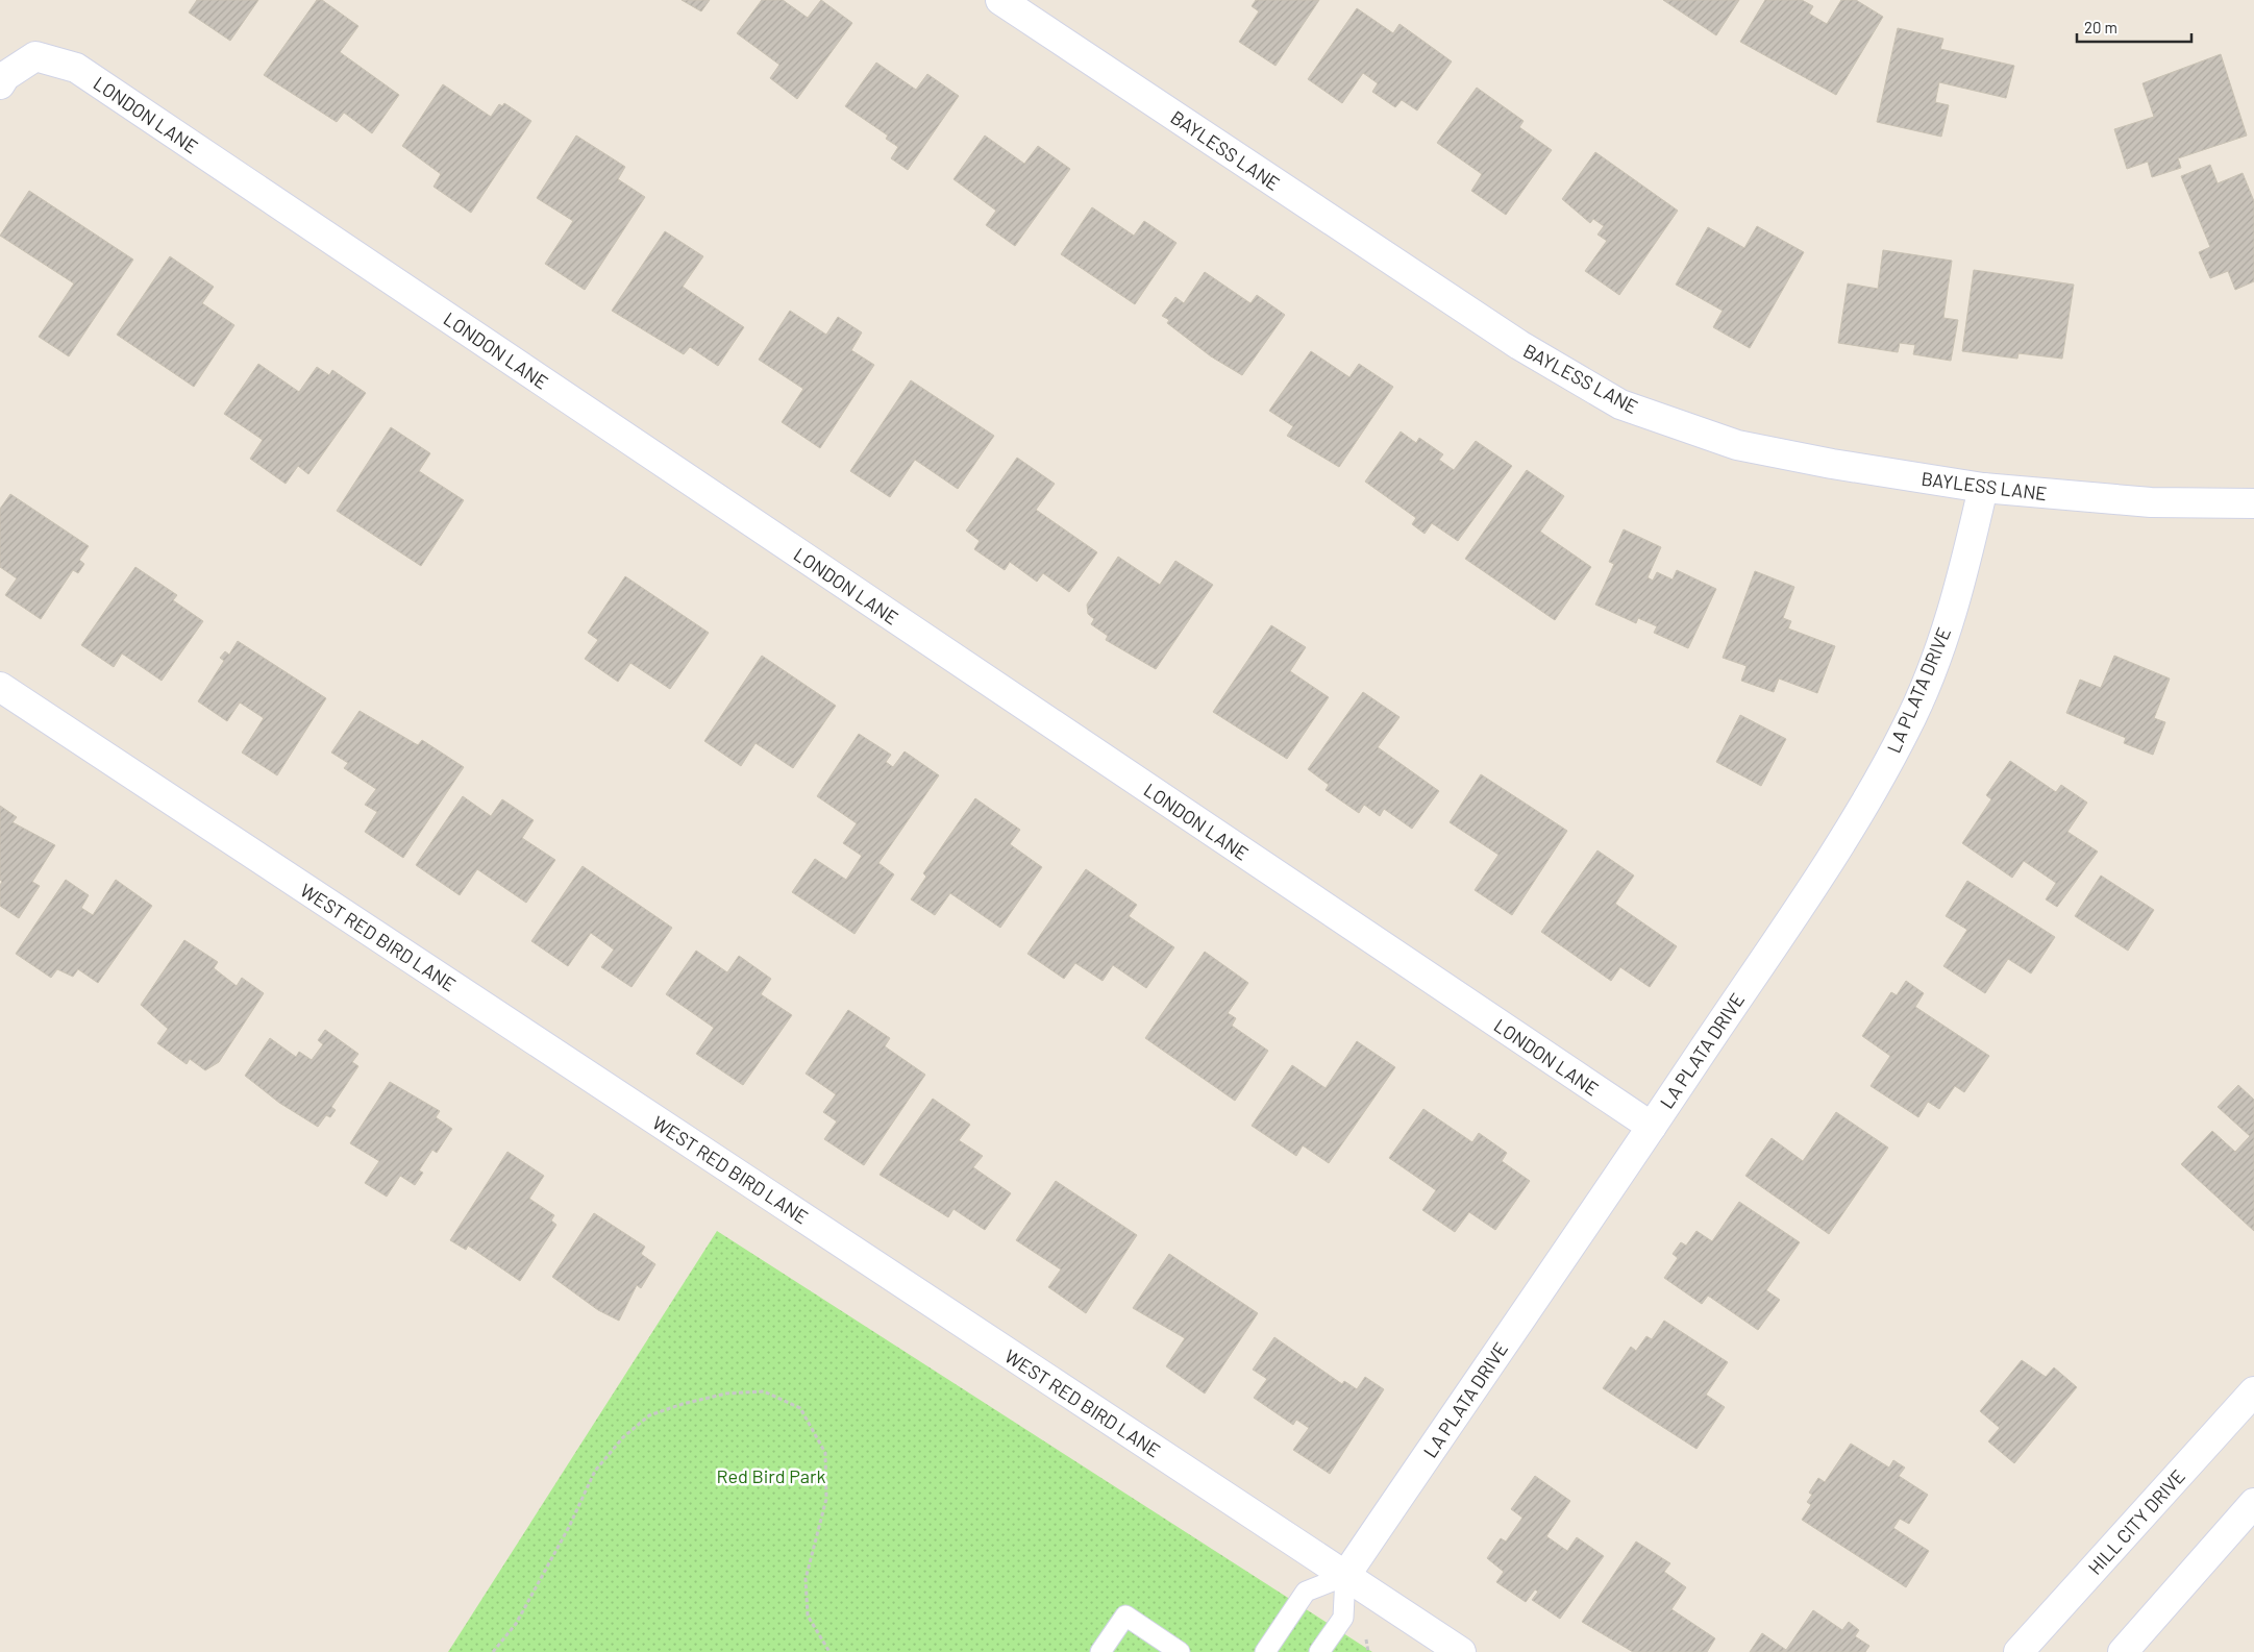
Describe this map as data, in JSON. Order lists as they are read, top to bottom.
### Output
{
  "streets": {
    "street": [
      "LONDON LANE",
      "BAYLESS LANE",
      "LA PLATA DRIVE",
      "WEST RED BIRD LANE",
      "HILL CITY DRIVE"
    ]
  },
  "crossings": [
    ["LONDON LANE", "LA PLATA DRIVE"],
    ["BAYLESS LANE", "LA PLATA DRIVE"],
    ["LA PLATA DRIVE", "WEST RED BIRD LANE"]
  ],
  "parks": ["Red Bird Park"],
  "scale_bar": "20 m"
}
